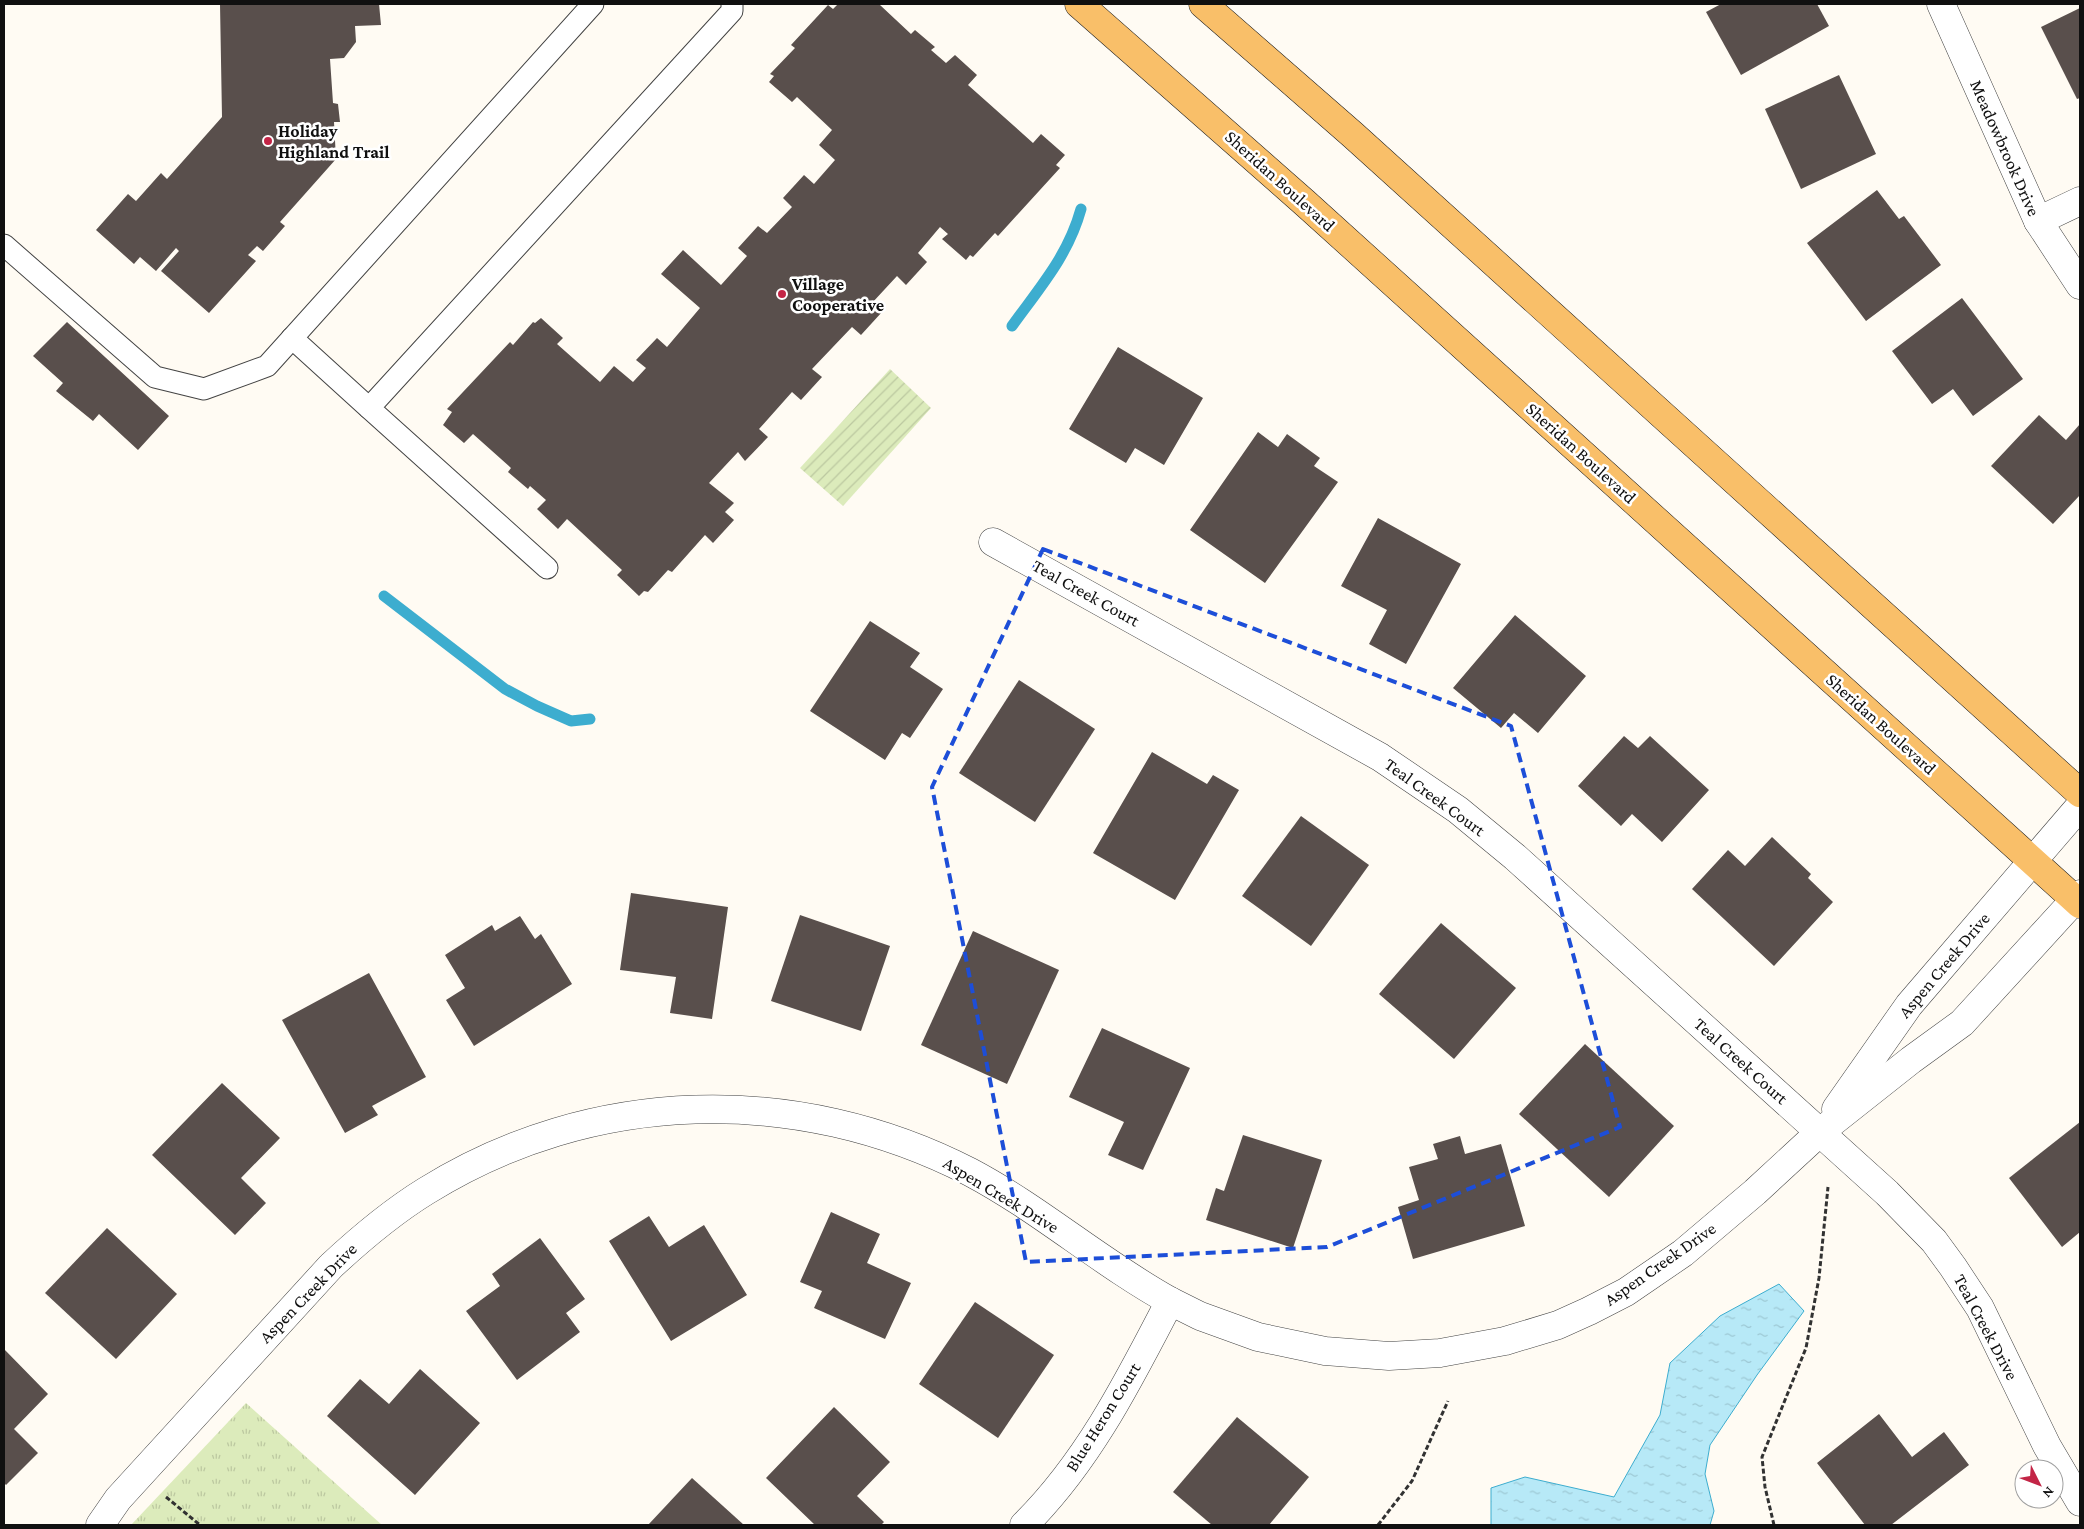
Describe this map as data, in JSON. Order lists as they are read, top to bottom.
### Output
{
  "streets": {
    "main road": ["Sheridan Boulevard"],
    "street": [
      "Meadowbrook Drive",
      "Teal Creek Court",
      "Aspen Creek Drive",
      "Teal Creek Drive",
      "Blue Heron Court"
    ]
  },
  "crossings": [
    ["Sheridan Boulevard", "Aspen Creek Drive"],
    ["Teal Creek Court", "Aspen Creek Drive"],
    ["Teal Creek Court", "Teal Creek Drive"],
    ["Aspen Creek Drive", "Teal Creek Drive"],
    ["Aspen Creek Drive", "Blue Heron Court"]
  ],
  "places": ["Holiday Highland Trail", "Village Cooperative"],
  "north": "bottom right"
}
